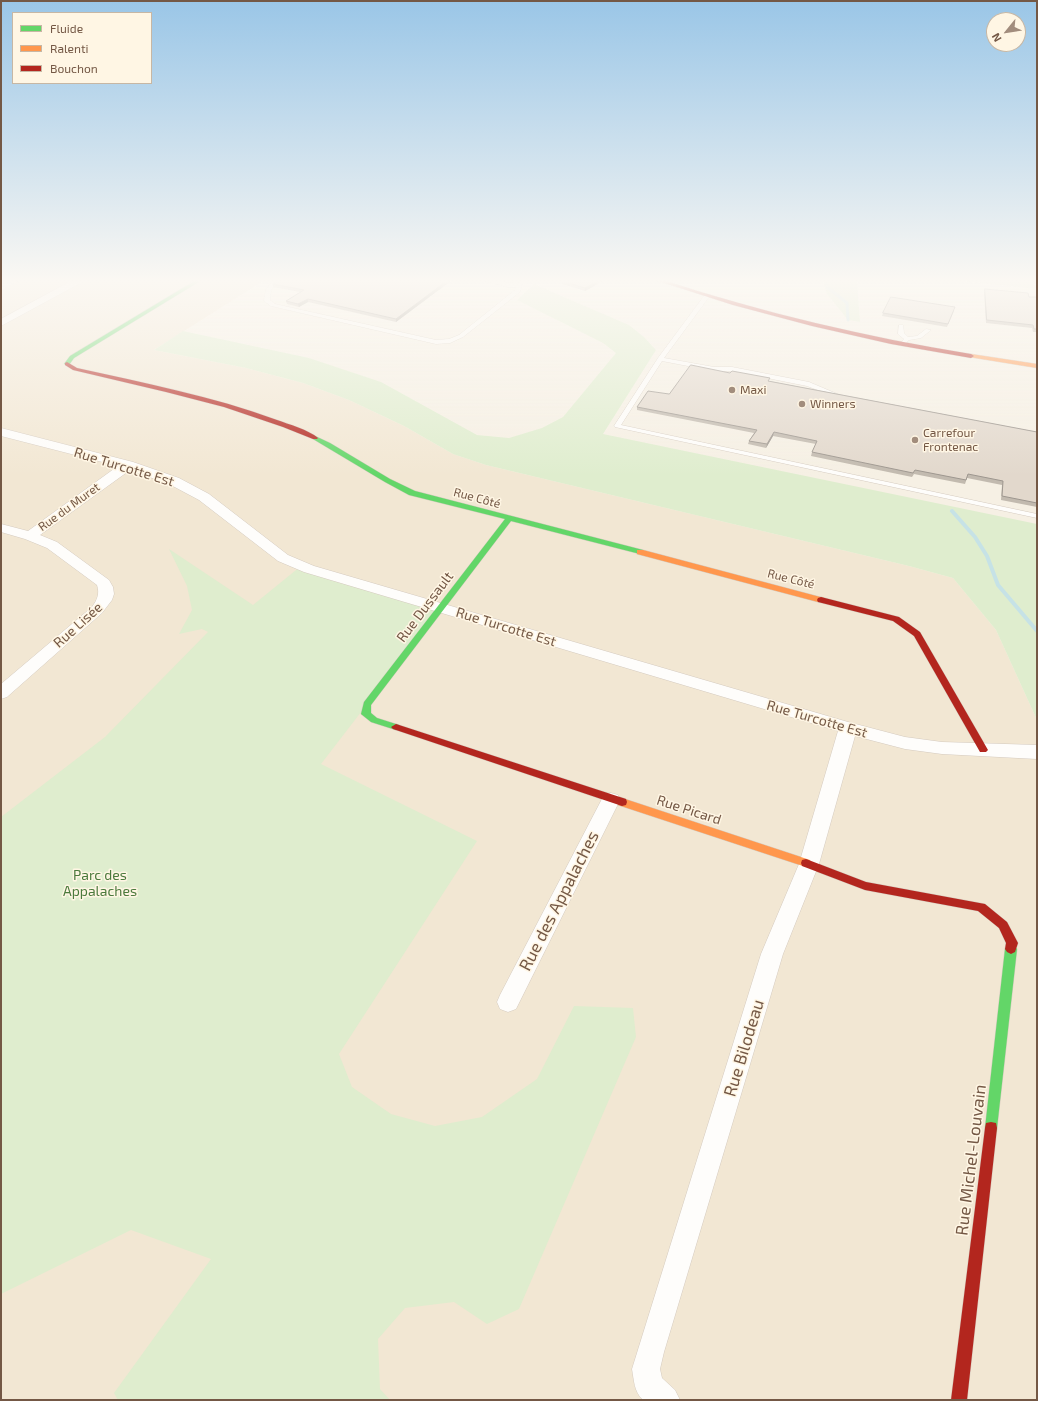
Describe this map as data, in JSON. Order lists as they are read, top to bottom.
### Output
{
  "streets": {
    "street": [
      "Rue Turcotte Est",
      "Rue Côté",
      "Rue du Muret",
      "Rue Dussault",
      "Rue Lisée",
      "Rue Picard",
      "Rue des Appalaches",
      "Rue Bilodeau",
      "Rue Michel-Louvain"
    ]
  },
  "crossings": [
    ["Rue Turcotte Est", "Rue Côté"],
    ["Rue Turcotte Est", "Rue du Muret"],
    ["Rue Turcotte Est", "Rue Dussault"],
    ["Rue Turcotte Est", "Rue Bilodeau"],
    ["Rue Côté", "Rue Dussault"],
    ["Rue du Muret", "Rue Lisée"],
    ["Rue Dussault", "Rue Picard"],
    ["Rue Picard", "Rue des Appalaches"],
    ["Rue Picard", "Rue Bilodeau"],
    ["Rue Picard", "Rue Michel-Louvain"]
  ],
  "parks": ["Parc des Appalaches"],
  "places": ["Maxi", "Winners", "Carrefour Frontenac"],
  "legend": ["Fluide", "Ralenti", "Bouchon"],
  "north": "bottom left"
}
